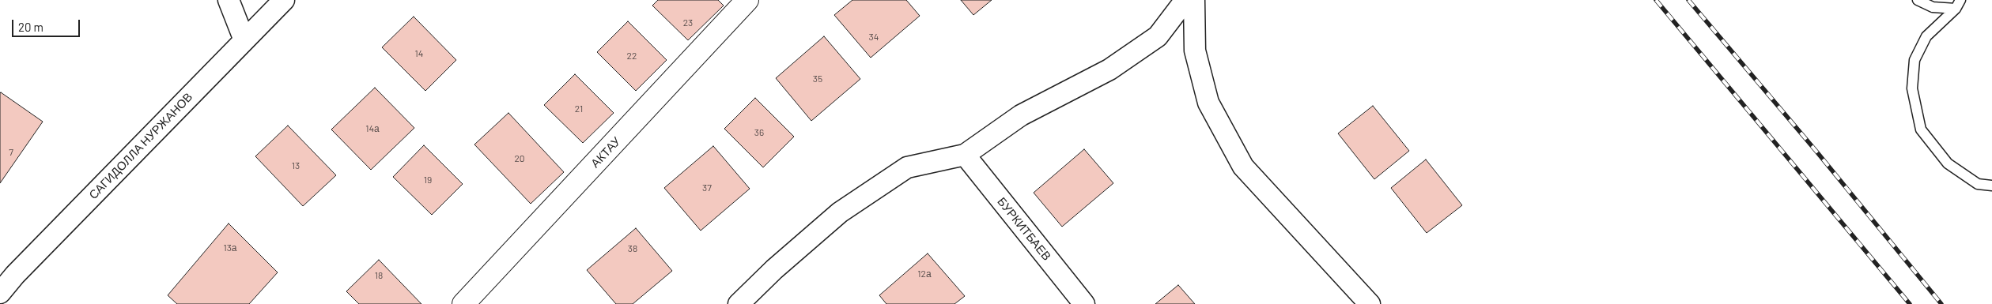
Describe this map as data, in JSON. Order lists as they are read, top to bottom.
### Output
{
  "streets": {
    "street": ["САГИДОЛЛА НУРЖАНОВ", "АКТАУ", "БУРКИТБАЕВ"]
  },
  "house_numbers": [
    "23",
    "34",
    "14",
    "22",
    "35",
    "21",
    "14а",
    "36",
    "7",
    "20",
    "13",
    "19",
    "37",
    "13а",
    "38",
    "12а",
    "18"
  ],
  "scale_bar": "20 m"
}
